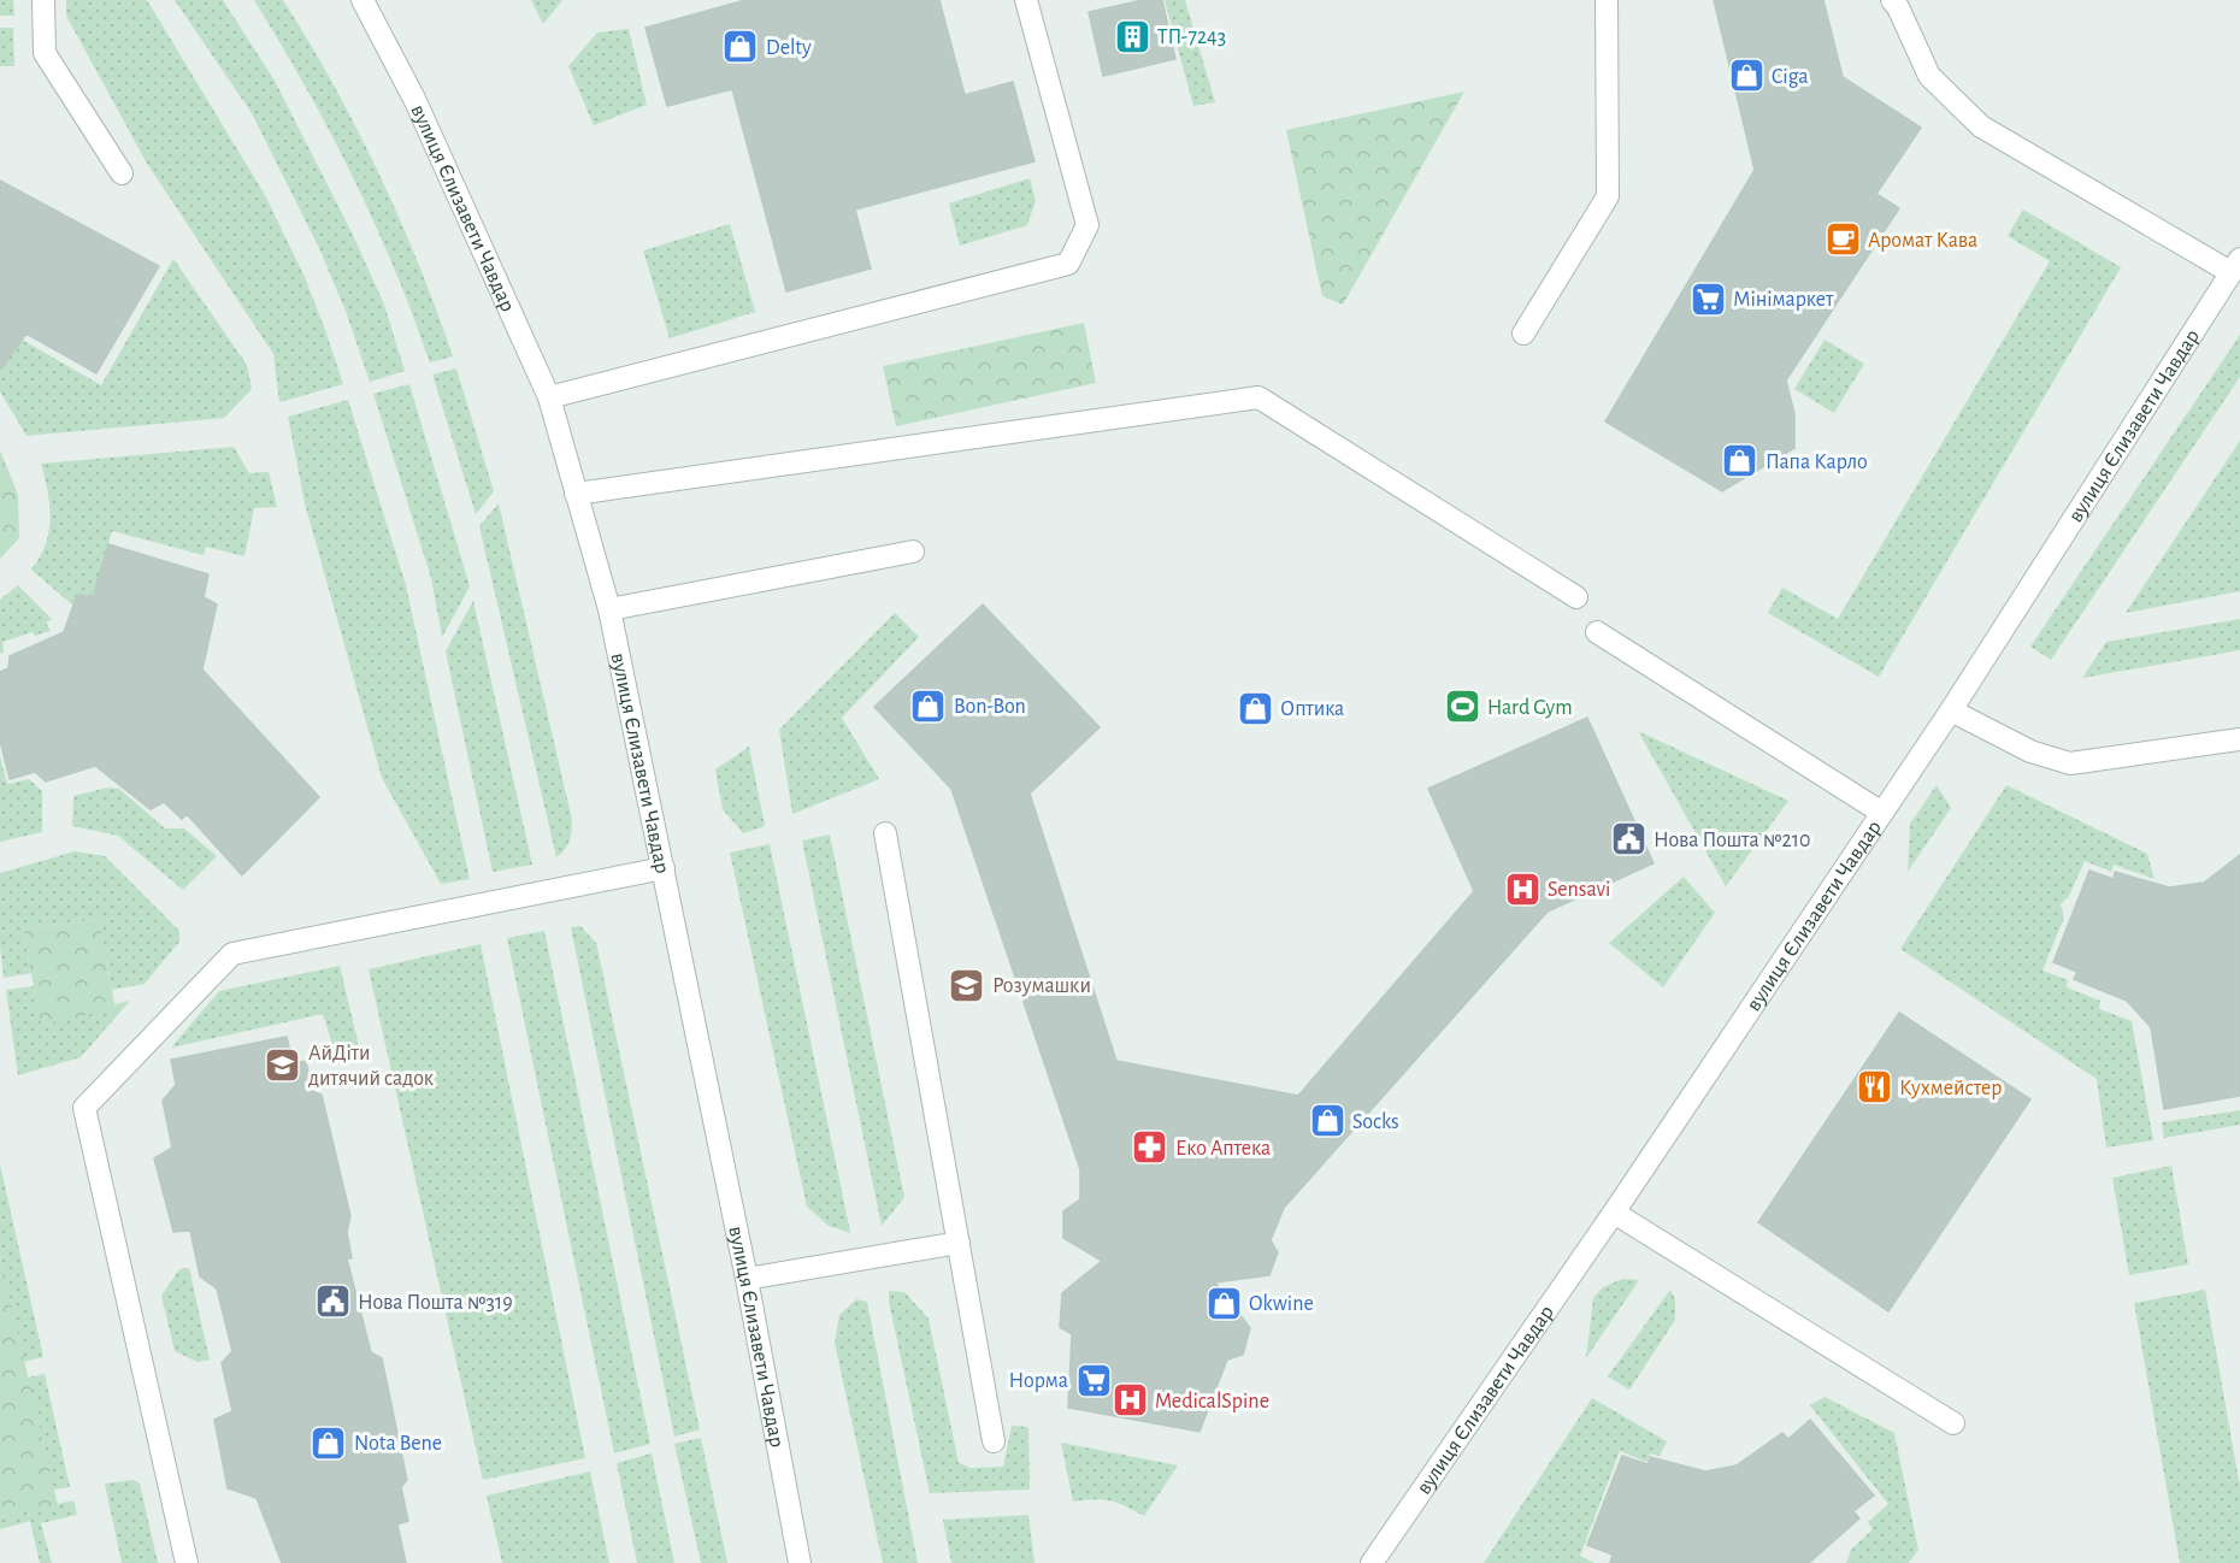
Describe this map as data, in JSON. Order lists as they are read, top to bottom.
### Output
{
  "streets": {
    "street": ["вулиця Єлизавети Чавдар"]
  },
  "places": {
    "building": ["ТП-7243"],
    "shop": [
      "Delty",
      "Ciga",
      "Папа Карло",
      "Bon-Bon",
      "Оптика",
      "Socks",
      "Okwine",
      "Nota Bene"
    ],
    "cafe": ["Аромат Кава"],
    "supermarket": ["Мінімаркет", "Норма"],
    "sports": ["Hard Gym"],
    "public building": ["Нова Пошта №210", "Нова Пошта №319"],
    "hospital": ["Sensavi", "MedicalSpine"],
    "school or university": ["Розумашки", "АйДіти дитячий садок"],
    "restaurant": ["Кухмейстер"],
    "pharmacy": ["Еко Аптека"]
  }
}
